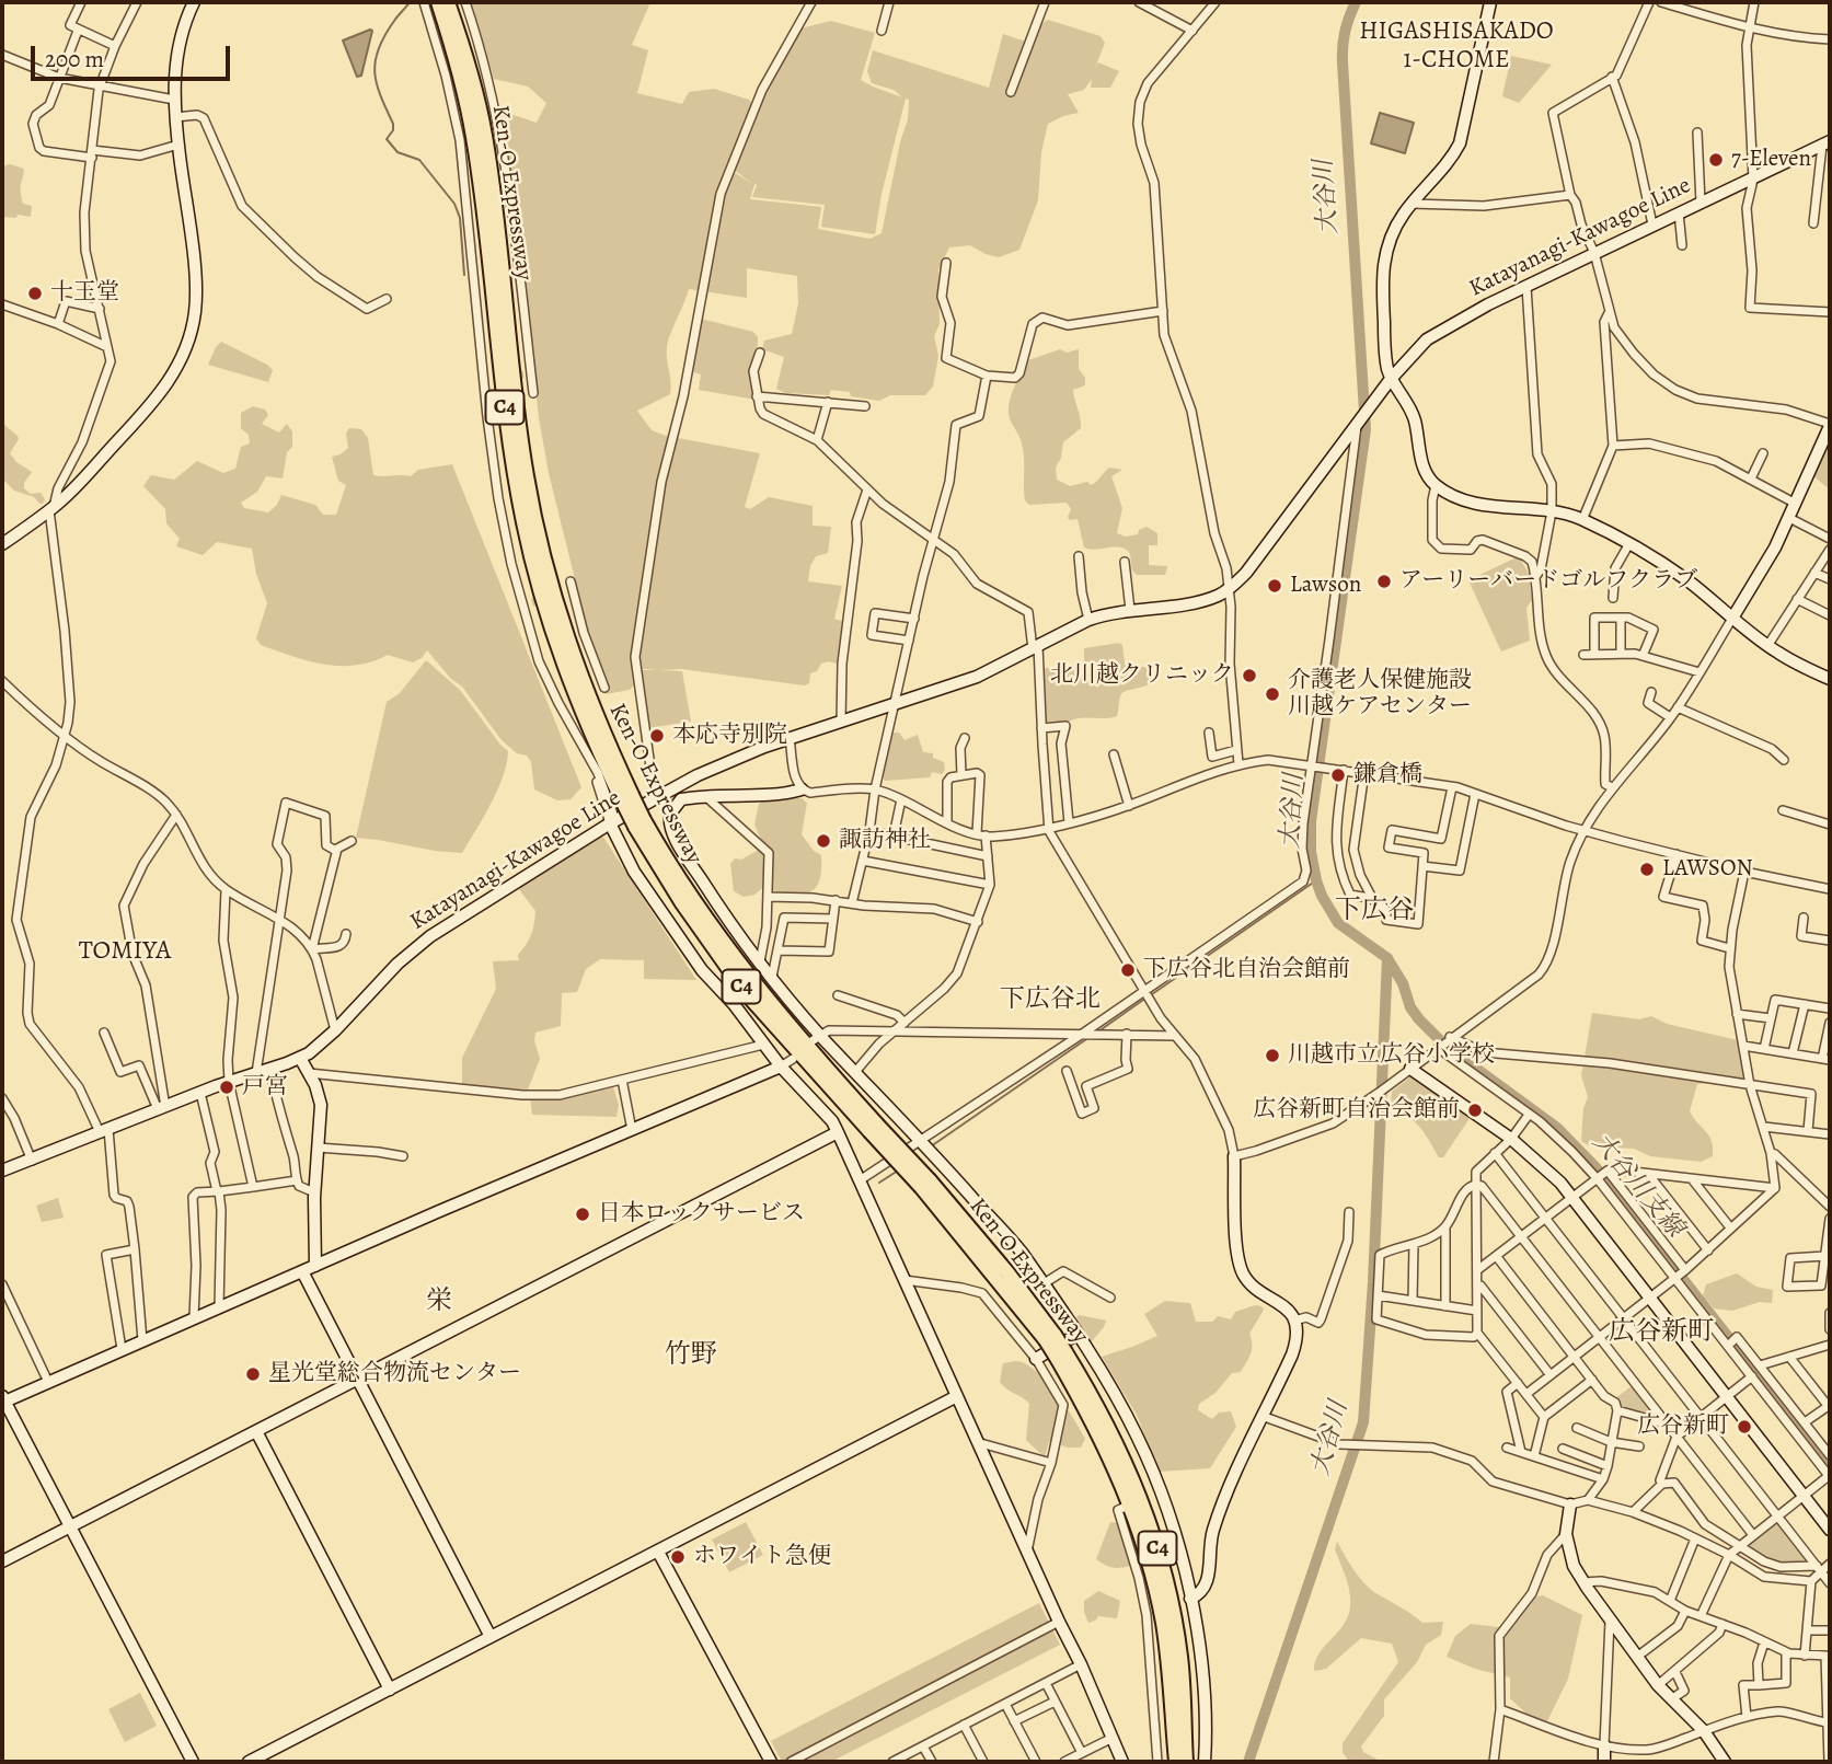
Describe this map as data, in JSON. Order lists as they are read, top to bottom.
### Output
{
  "streets": {
    "highway": ["Ken-O Expressway", "C4"],
    "street": ["Katayanagi-Kawagoe Line"]
  },
  "districts": [
    "HIGASHISAKADO 1-CHOME",
    "下広谷",
    "TOMIYA",
    "下広谷北",
    "栄",
    "広谷新町",
    "竹野"
  ],
  "water": ["大谷川", "大谷川支線"],
  "places": [
    "7-Eleven",
    "十王堂",
    "アーリーバードゴルフクラブ",
    "Lawson",
    "北川越クリニック",
    "介護老人保健施設 川越ケアセンター",
    "本応寺別院",
    "鎌倉橋",
    "諏訪神社",
    "LAWSON",
    "下広谷北自治会館前",
    "川越市立広谷小学校",
    "戸宮",
    "広谷新町自治会館前",
    "日本ロックサービス",
    "星光堂総合物流センター",
    "広谷新町",
    "ホワイト急便"
  ],
  "scale_bar": "200 m"
}
